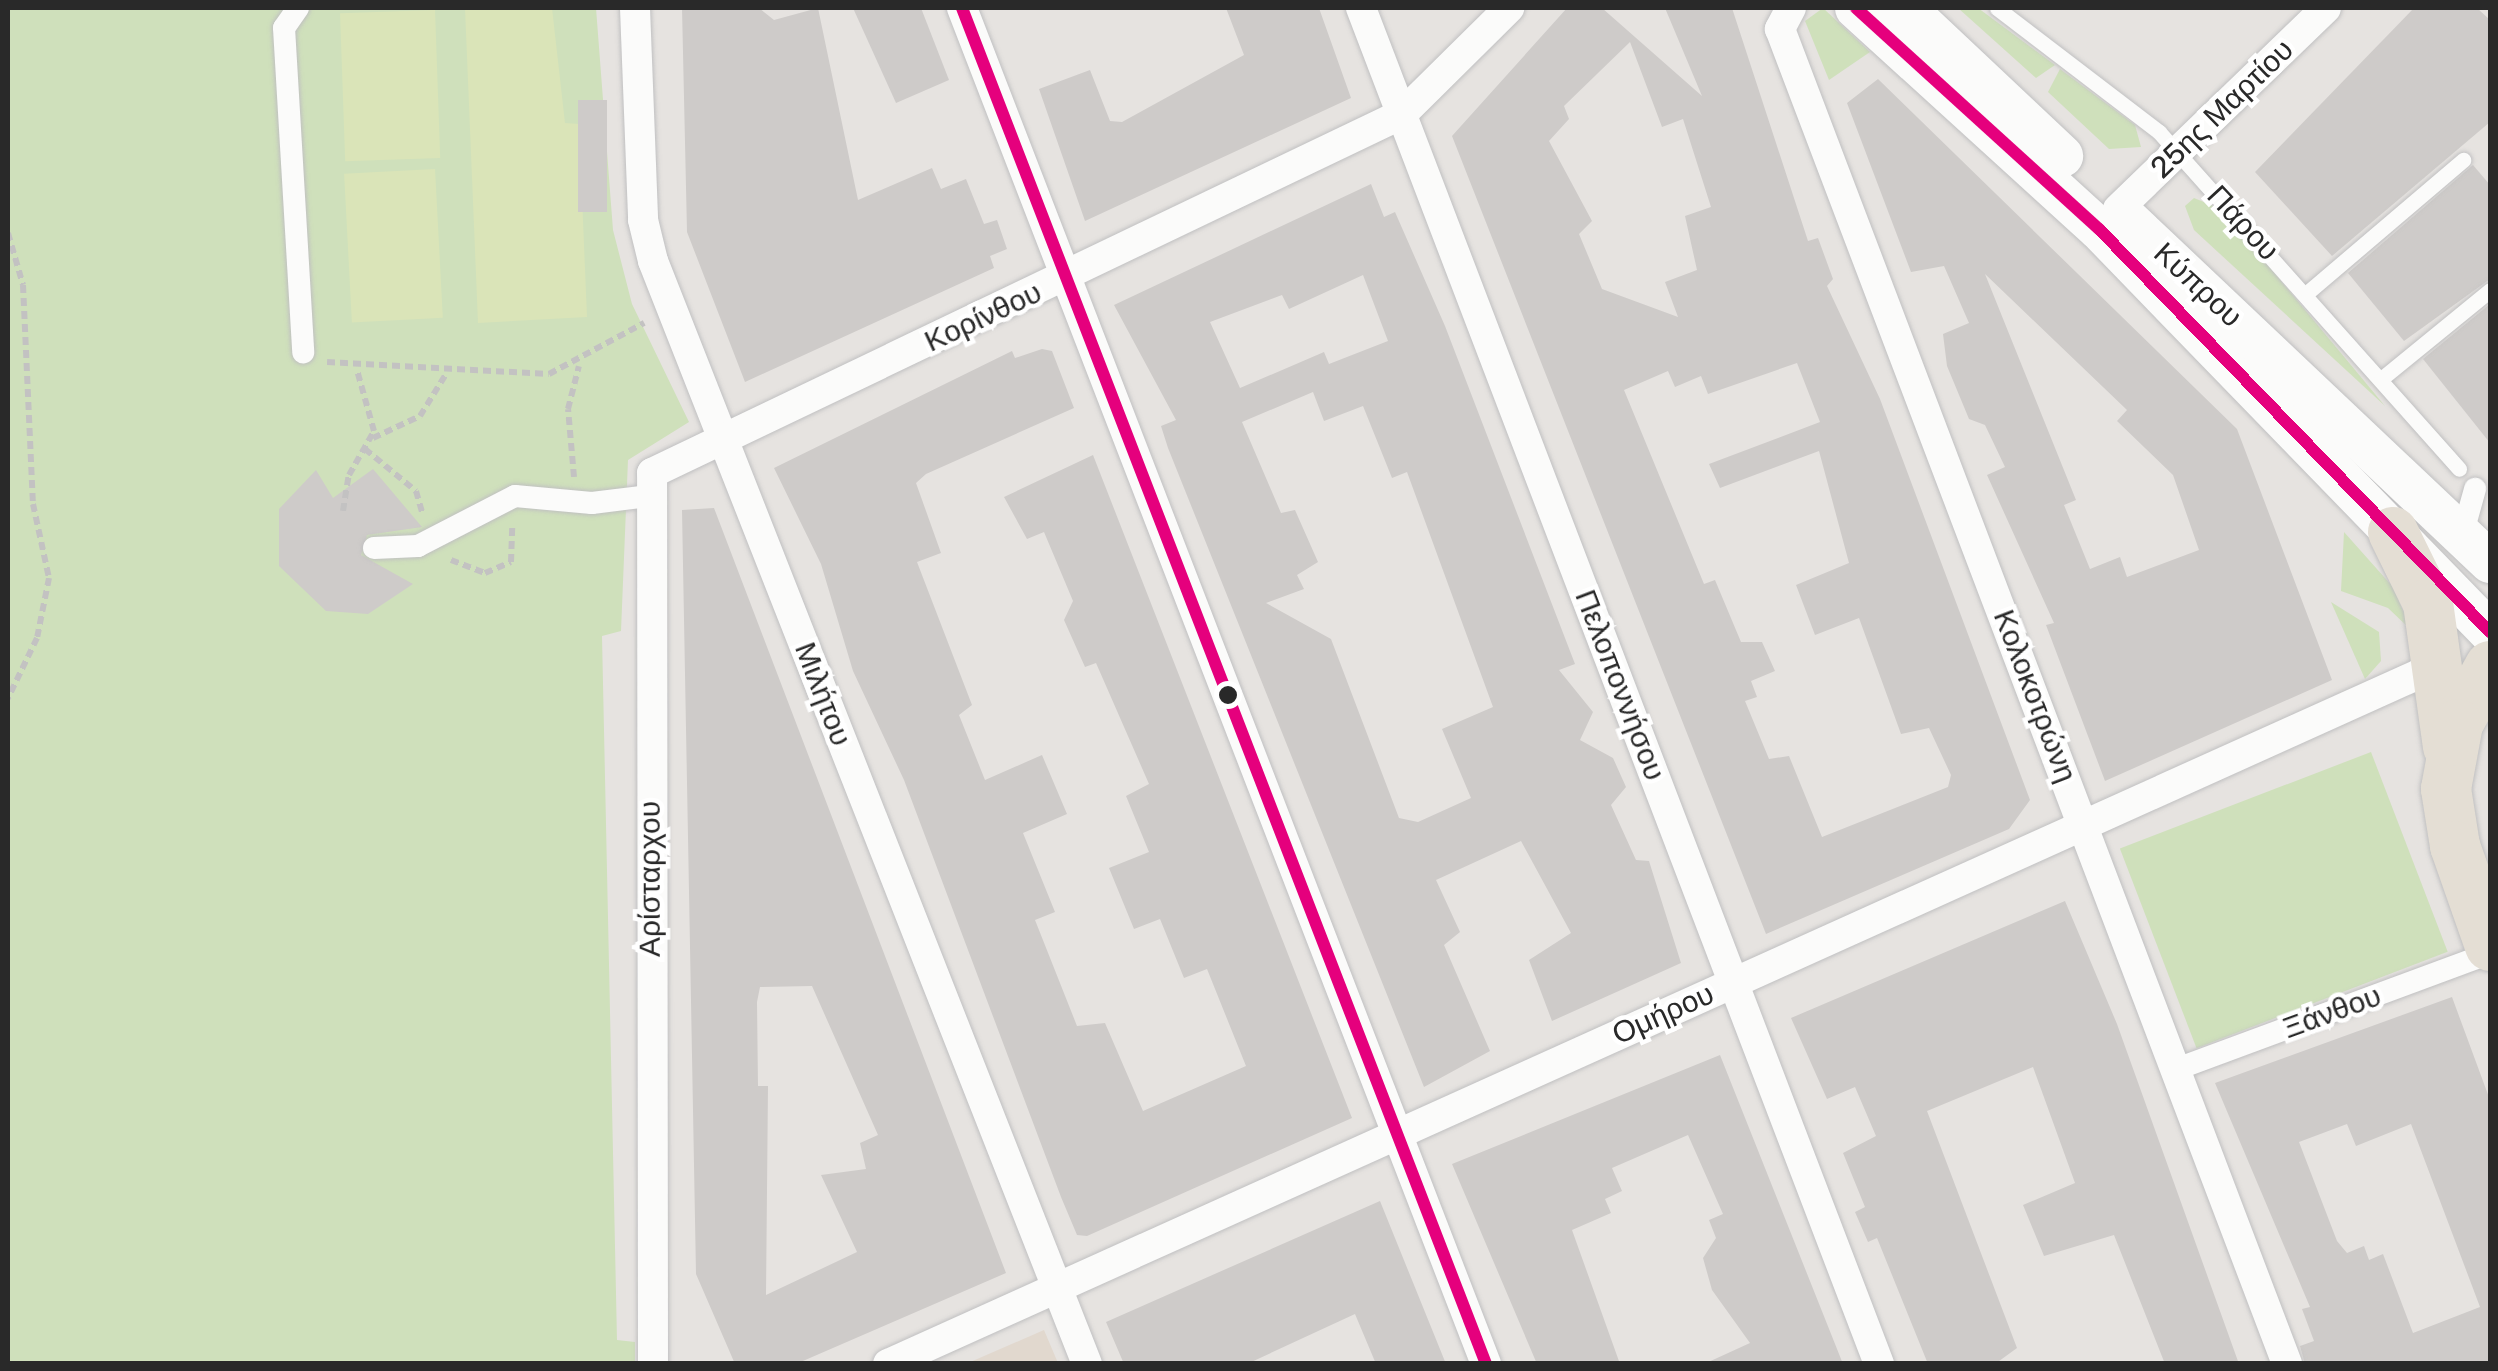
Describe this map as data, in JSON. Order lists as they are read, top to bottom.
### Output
{
  "streets": {
    "main road": ["Κύπρου"],
    "street": [
      "25ης Μαρτίου",
      "Κορίνθου",
      "Πελοποννήσου",
      "Μιλήτου",
      "Κολοκοτρώνη",
      "Αρίσταρχου",
      "Ξάνθου",
      "Ομήρου"
    ],
    "lane": ["Πάρου"]
  },
  "crossings": [
    ["25ης Μαρτίου", "Πάρου"],
    ["25ης Μαρτίου", "Κύπρου"],
    ["Κορίνθου", "Πελοποννήσου"],
    ["Κορίνθου", "Μιλήτου"],
    ["Πελοποννήσου", "Ομήρου"],
    ["Μιλήτου", "Ομήρου"],
    ["Κολοκοτρώνη", "Ξάνθου"],
    ["Κολοκοτρώνη", "Ομήρου"]
  ]
}
